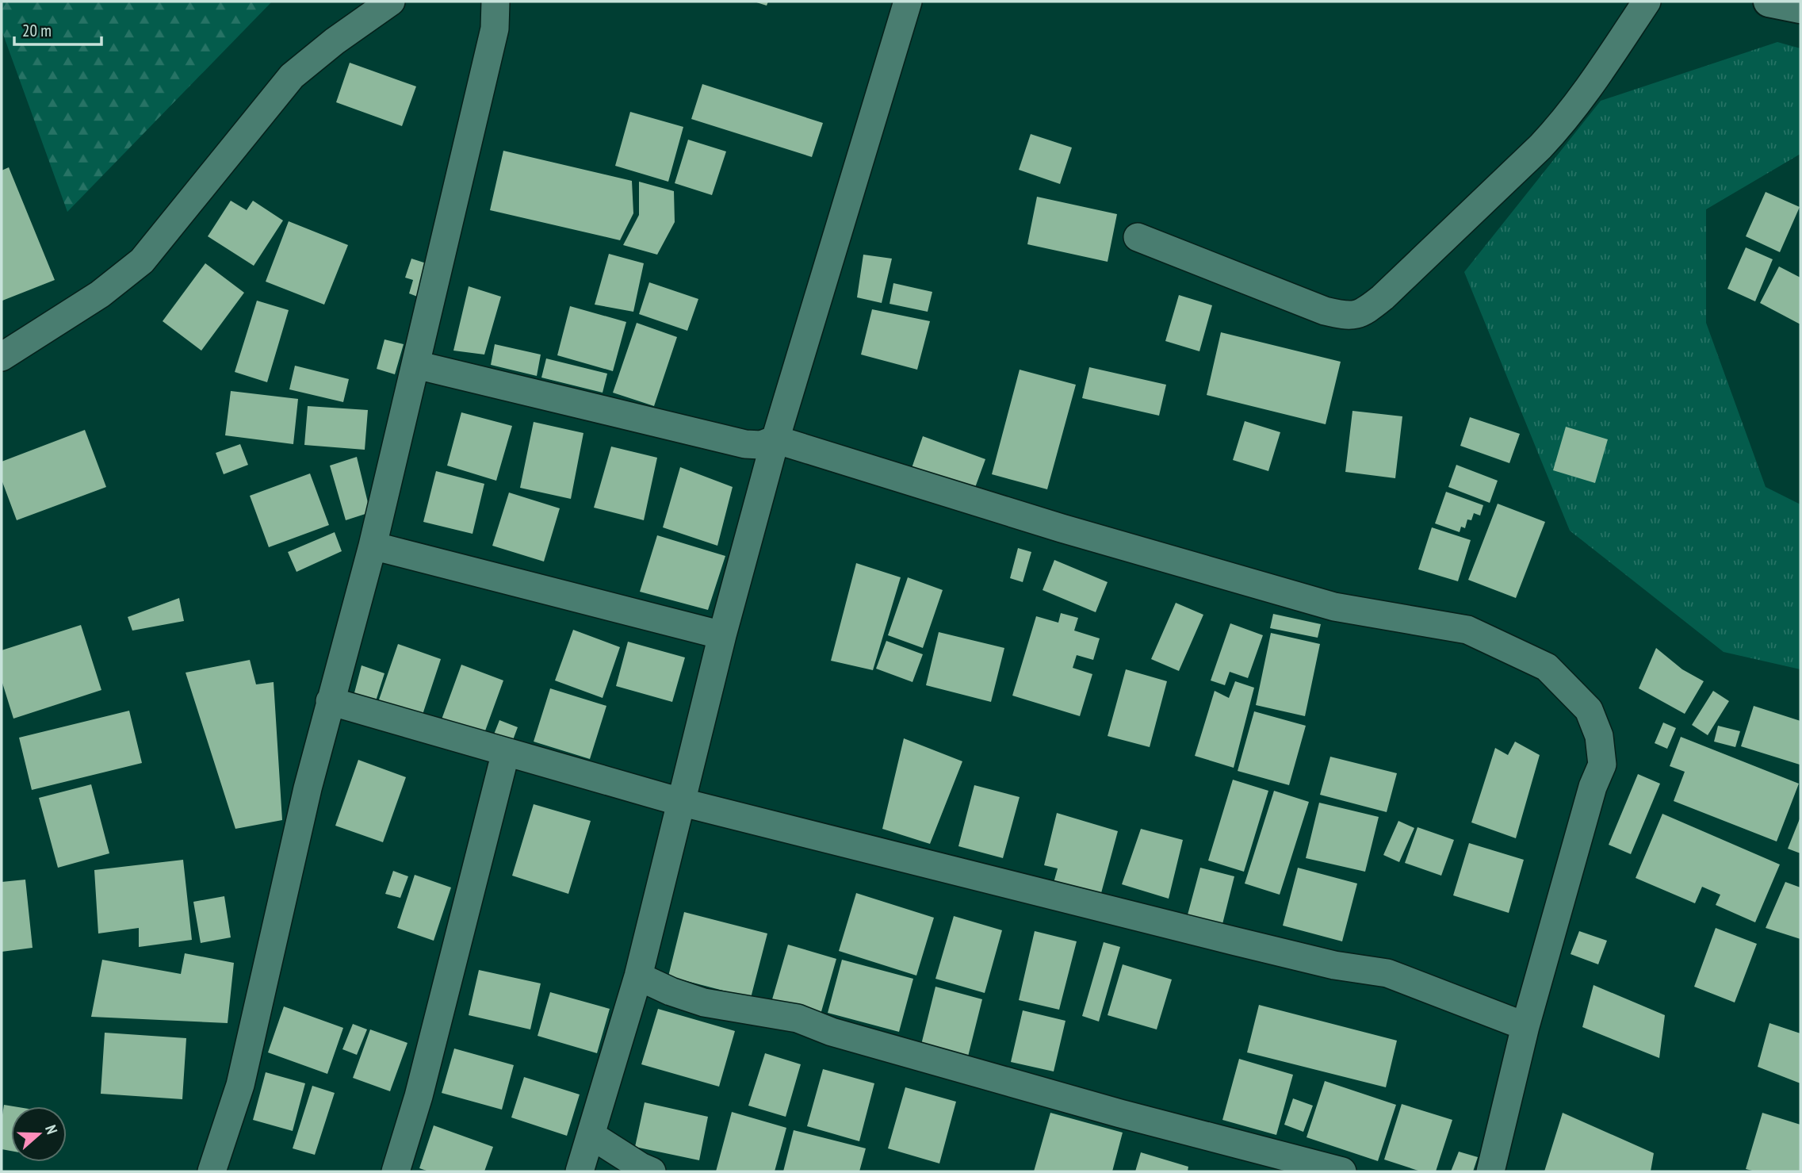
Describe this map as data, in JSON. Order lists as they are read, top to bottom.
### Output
{
  "scale_bar": "20 m",
  "north": "right"
}
